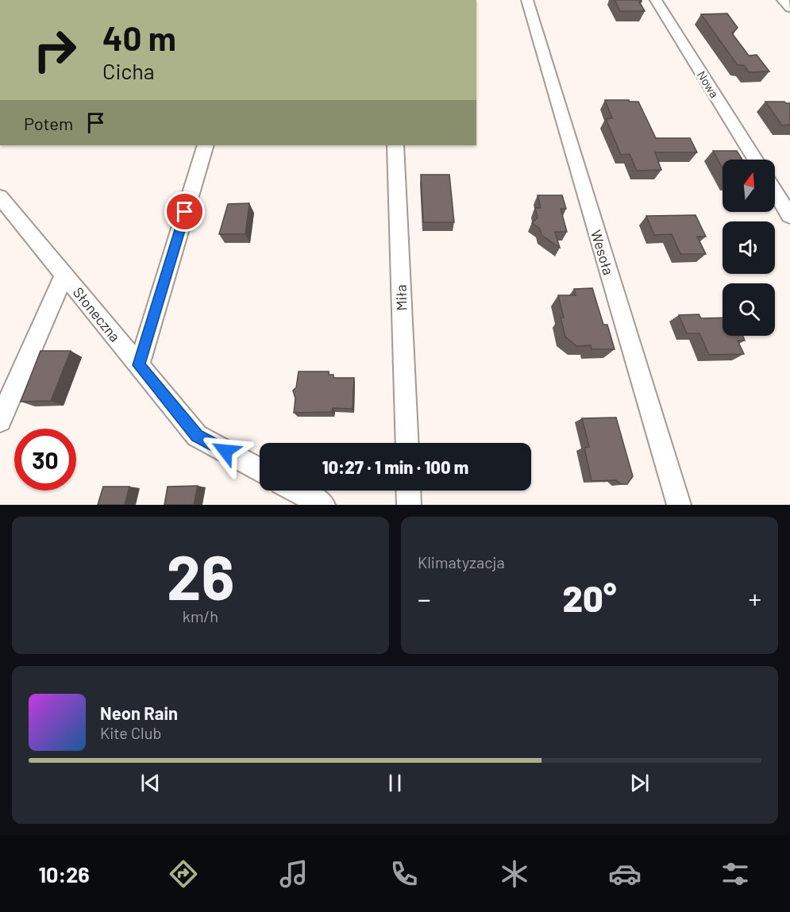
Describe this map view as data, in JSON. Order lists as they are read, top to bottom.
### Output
{
  "streets": {
    "street": [
      "Nowa",
      "Wesoła",
      "Miła",
      "Słoneczna"
    ]
  },
  "north": "top",
  "page": {
    "turn": ["40 m", "Cicha"],
    "then": "Potem",
    "limit": "30",
    "trip": "10:27 · 1 min · 100 m",
    "tile": [
      ["26", "km/h"],
      "Klimatyzacja"
    ],
    "heat": ["−", "20°", "+"],
    "song": ["Neon Rain", "Kite Club"],
    "tabs": "10:26"
  }
}
